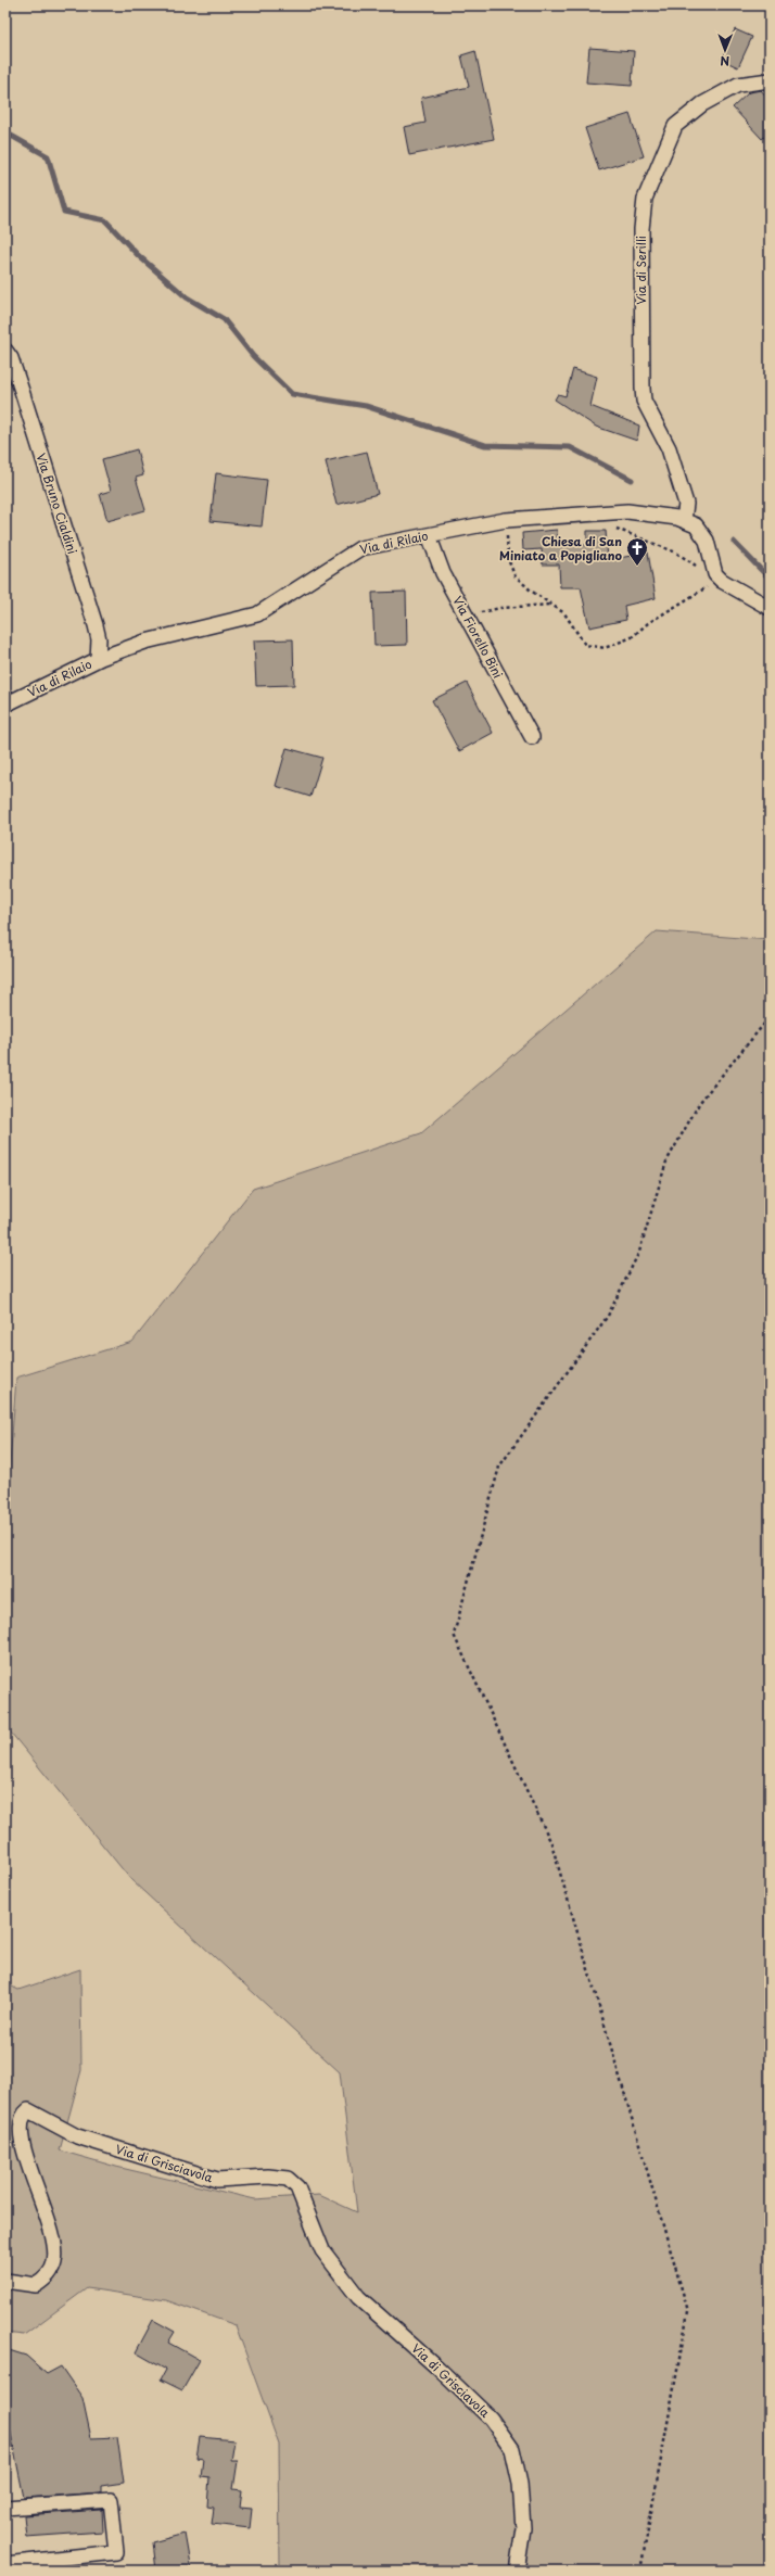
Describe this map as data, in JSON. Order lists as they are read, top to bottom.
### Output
{
  "streets": {
    "street": [
      "Via di Serilli",
      "Via Bruno Cialdini",
      "Via di Rilaio",
      "Via Fiorello Bini",
      "Via di Grisciavola"
    ]
  },
  "crossings": [
    ["Via di Serilli", "Via di Rilaio"],
    ["Via Bruno Cialdini", "Via di Rilaio"],
    ["Via di Rilaio", "Via Fiorello Bini"]
  ],
  "places": {
    "church": ["Chiesa di San Miniato a Popigliano"]
  },
  "north": "bottom"
}
